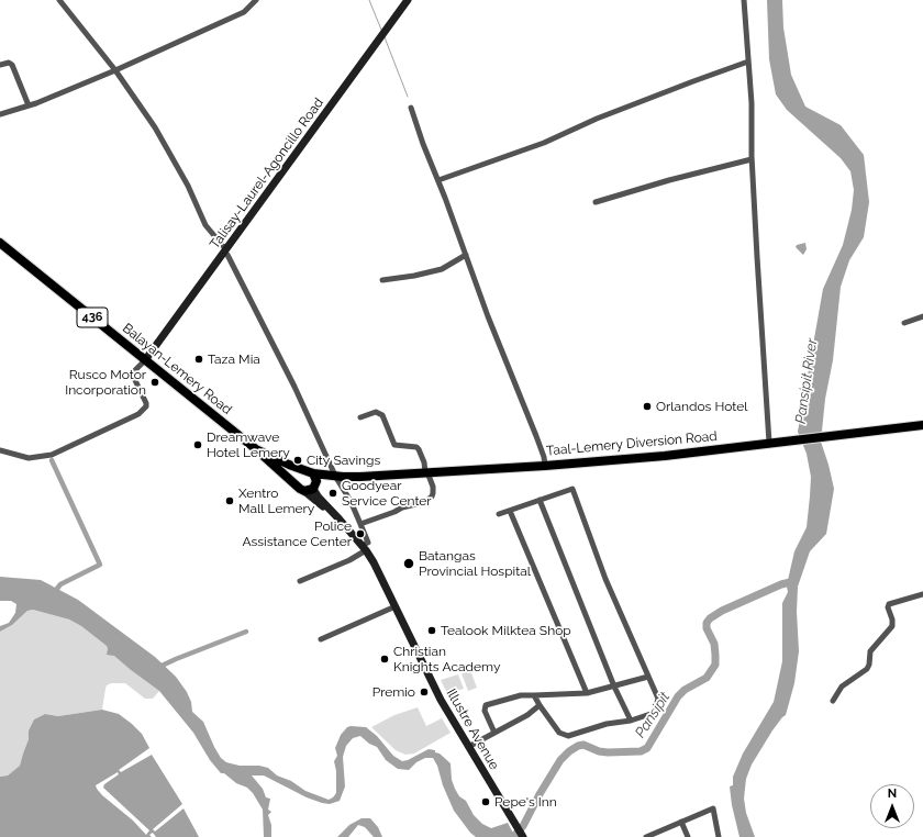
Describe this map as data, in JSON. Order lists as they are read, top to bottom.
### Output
{
  "streets": {
    "main road": [
      "Talisay-Laurel-Agoncillo Road",
      "436",
      "Balayan-Lemery Road",
      "Taal-Lemery Diversion Road",
      "Illustre Avenue"
    ]
  },
  "crossings": [
    ["Talisay-Laurel-Agoncillo Road", "Balayan-Lemery Road"],
    ["Balayan-Lemery Road", "Taal-Lemery Diversion Road"],
    ["Balayan-Lemery Road", "Illustre Avenue"],
    ["Taal-Lemery Diversion Road", "Illustre Avenue"]
  ],
  "water": ["Pansipit River", "Pansipit"],
  "places": [
    "Taza Mia",
    "Rusco Motor Incorporation",
    "Orlandos Hotel",
    "Dreamwave Hotel Lemery",
    "City Savings",
    "Goodyear Service Center",
    "Xentro Mall Lemery",
    "Police Assistance Center",
    "Batangas Provincial Hospital",
    "Tealook Milktea Shop",
    "Christian Knights Academy",
    "Premio",
    "Pepe's Inn"
  ],
  "north": "top"
}
